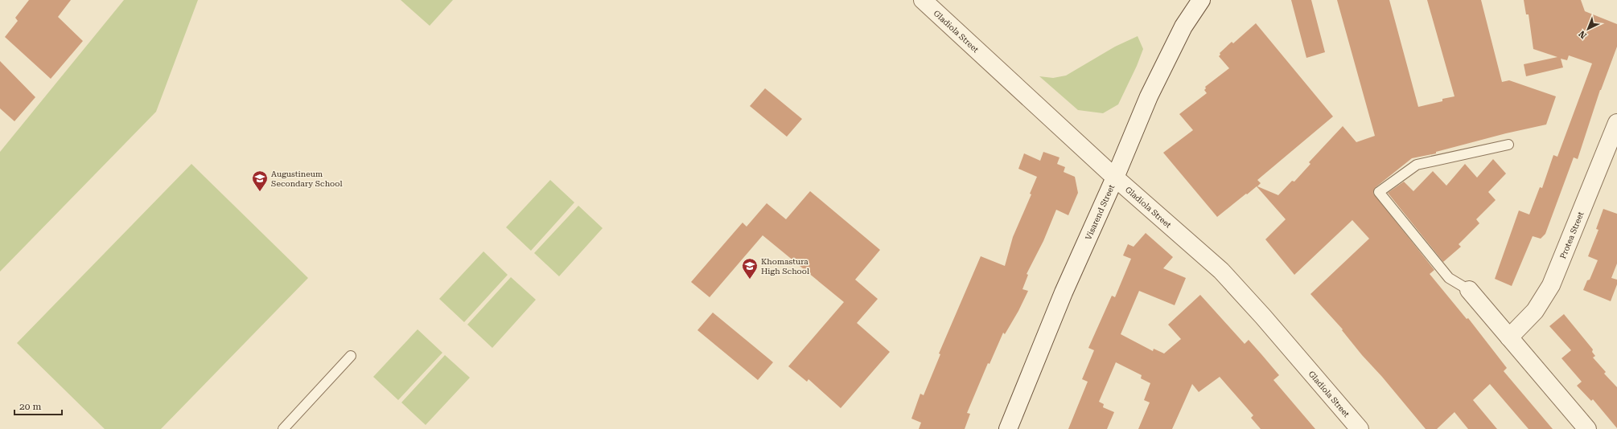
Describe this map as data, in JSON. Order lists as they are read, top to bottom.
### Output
{
  "streets": {
    "street": ["Gladiola Street", "Visarend Street", "Protea Street"]
  },
  "crossings": [
    ["Gladiola Street", "Visarend Street"]
  ],
  "places": {
    "school or university": ["Augustineum Secondary School", "Khomastura High School"]
  },
  "scale_bar": "20 m",
  "north": "bottom left"
}
